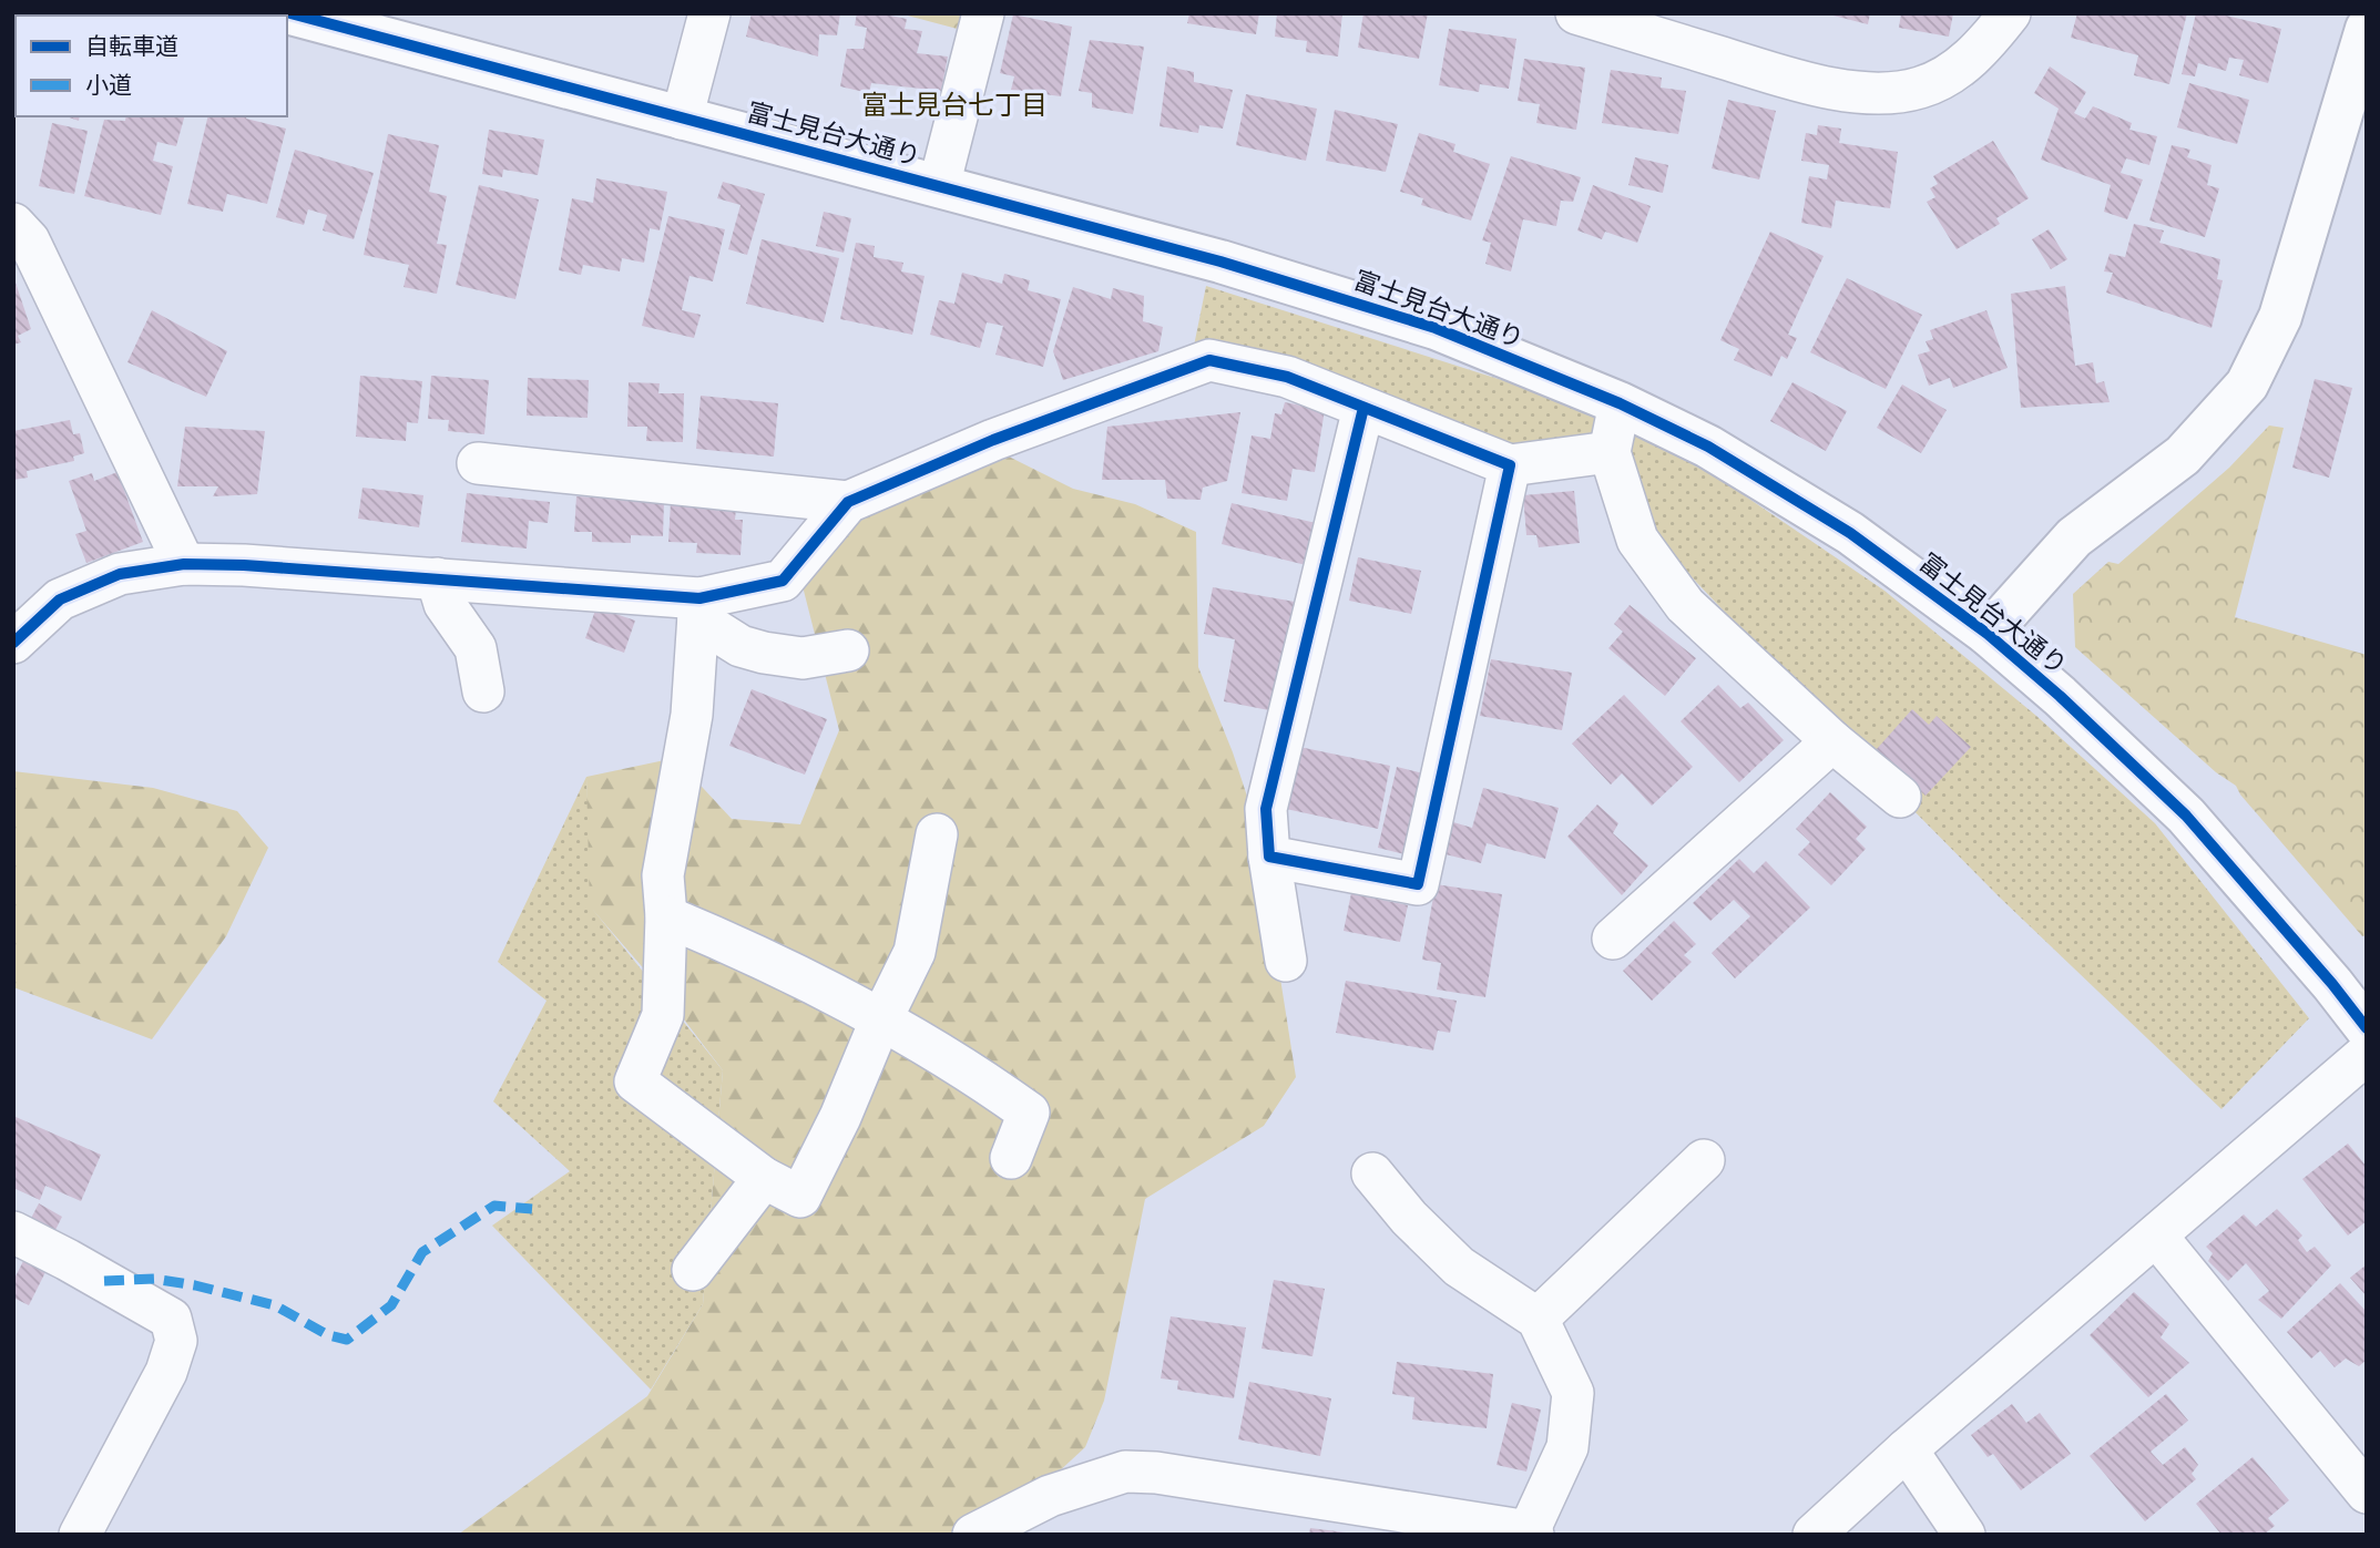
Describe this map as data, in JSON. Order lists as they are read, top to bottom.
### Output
{
  "streets": {
    "street": ["富士見台大通り"]
  },
  "districts": ["富士見台七丁目"],
  "legend": ["自転車道", "小道"]
}
